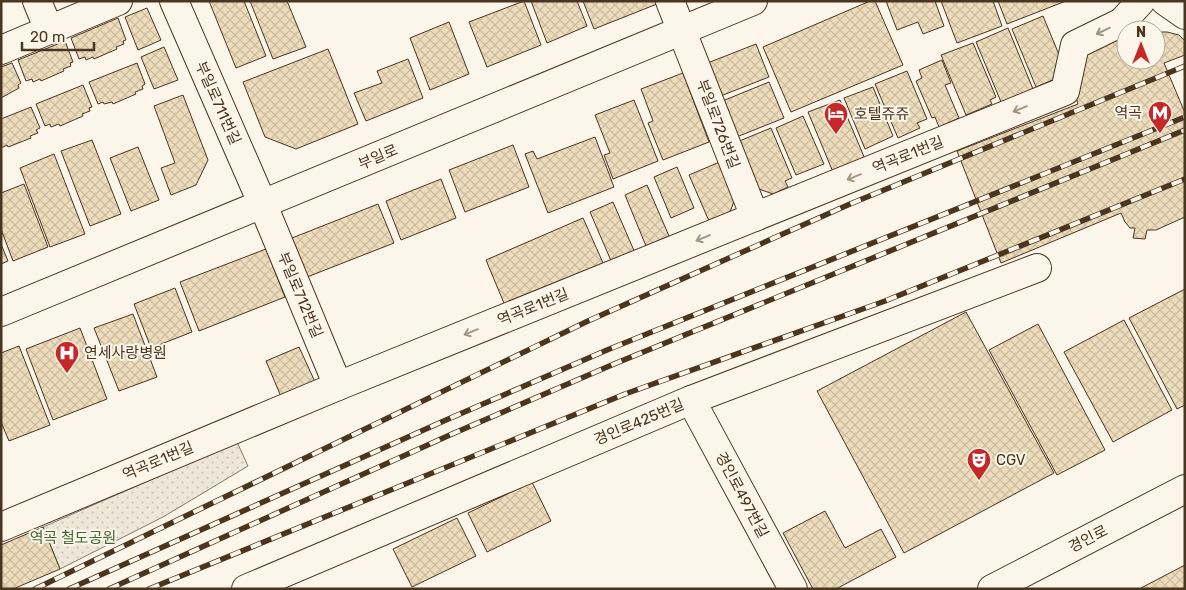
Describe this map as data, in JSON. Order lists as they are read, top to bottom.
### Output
{
  "streets": {
    "street": [
      "부일로711번길",
      "부일로726번길",
      "역곡로1번길",
      "부일로",
      "부일로712번길",
      "경인로425번길",
      "경인로497번길",
      "경인로"
    ]
  },
  "crossings": [
    ["부일로711번길", "부일로"],
    ["부일로711번길", "부일로712번길"],
    ["부일로726번길", "역곡로1번길"],
    ["부일로726번길", "부일로"],
    ["역곡로1번길", "부일로712번길"],
    ["부일로", "부일로712번길"],
    ["경인로425번길", "경인로497번길"]
  ],
  "one_way": ["역곡로1번길"],
  "parks": ["역곡 철도공원"],
  "places": {
    "metro station": ["역곡"],
    "hotel": ["호텔쥬쥬"],
    "hospital": ["연세사랑병원"],
    "theatre": ["CGV"]
  },
  "scale_bar": "20 m",
  "north": "top"
}
